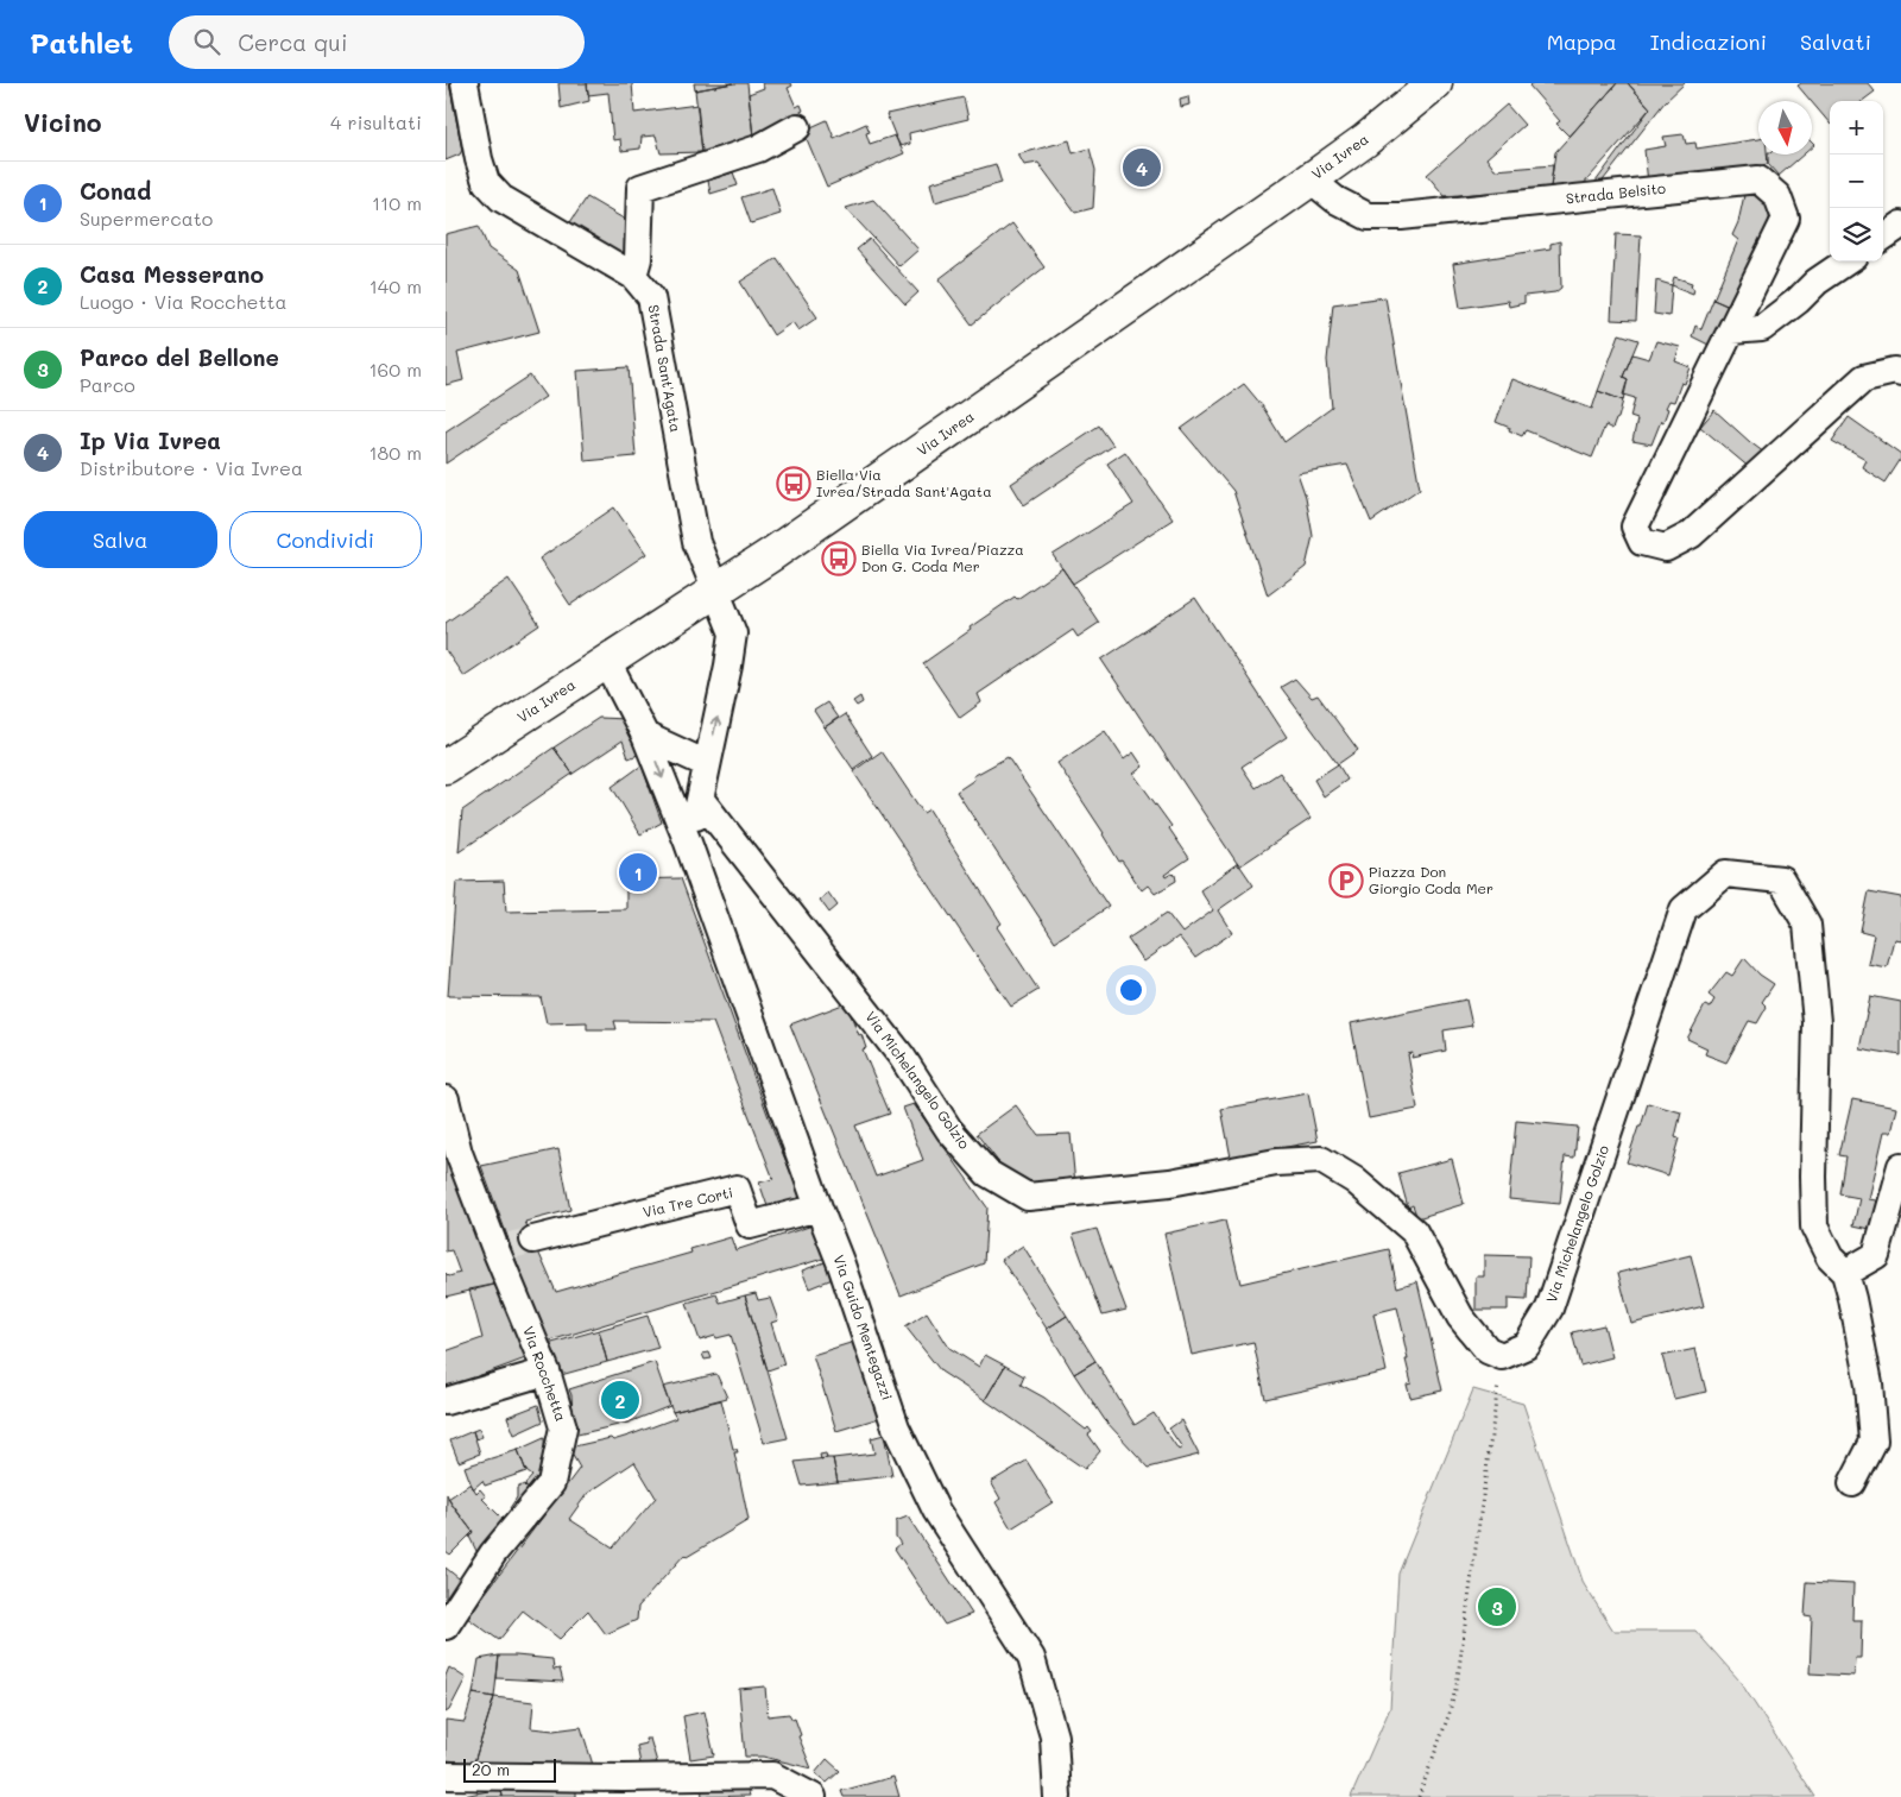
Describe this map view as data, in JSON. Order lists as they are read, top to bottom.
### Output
{
  "streets": {
    "main road": ["Via Ivrea"],
    "street": [
      "Strada Belsito",
      "Strada Sant'Agata",
      "Via Michelangelo Golzio",
      "Via Tre Corti",
      "Via Guido Mentegazzi",
      "Via Rocchetta"
    ]
  },
  "crossings": [
    ["Via Ivrea", "Strada Belsito"],
    ["Via Ivrea", "Strada Sant'Agata"],
    ["Via Ivrea", "Via Guido Mentegazzi"],
    ["Via Tre Corti", "Via Guido Mentegazzi"],
    ["Via Tre Corti", "Via Rocchetta"]
  ],
  "places": {
    "bus stop": ["Biella Via Ivrea/Strada Sant'Agata", "Biella Via Ivrea/Piazza Don G. Coda Mer"],
    "parking": ["Piazza Don Giorgio Coda Mer"]
  },
  "scale_bar": "20 m",
  "north": "bottom",
  "page": {
    "header": "Pathlet",
    "search": "Cerca qui",
    "nav": ["Mappa", "Indicazioni", "Salvati"],
    "heading": ["Vicino", "4 risultati"],
    "map_buttons": ["+", "−"],
    "pins": [
      "4",
      "1",
      "2",
      "3"
    ],
    "list": [
      {
        "mark": "1",
        "name": "Conad",
        "note": "Supermercato",
        "value": "110 m"
      },
      {
        "mark": "2",
        "name": "Casa Messerano",
        "note": "Luogo · Via Rocchetta",
        "value": "140 m"
      },
      {
        "mark": "3",
        "name": "Parco del Bellone",
        "note": "Parco",
        "value": "160 m"
      },
      {
        "mark": "4",
        "name": "Ip Via Ivrea",
        "note": "Distributore · Via Ivrea",
        "value": "180 m"
      }
    ],
    "buttons": ["Salva", "Condividi"],
    "scale": "20 m"
  }
}
